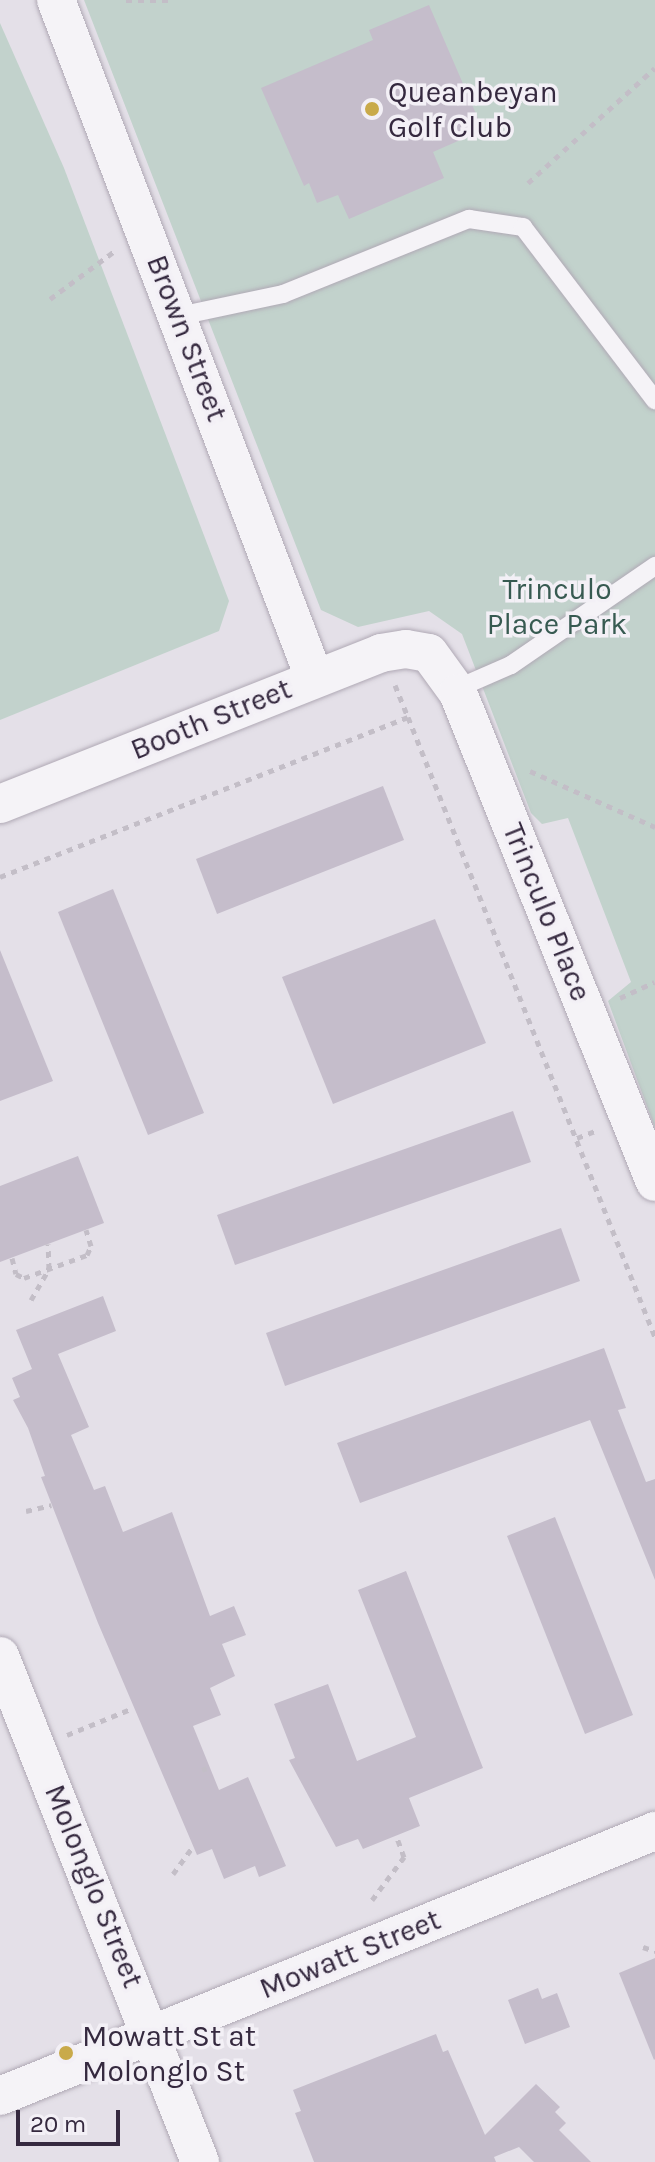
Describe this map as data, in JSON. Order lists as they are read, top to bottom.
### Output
{
  "streets": {
    "street": [
      "Brown Street",
      "Booth Street",
      "Trinculo Place",
      "Molonglo Street",
      "Mowatt Street"
    ]
  },
  "crossings": [
    ["Brown Street", "Booth Street"],
    ["Booth Street", "Trinculo Place"],
    ["Molonglo Street", "Mowatt Street"]
  ],
  "parks": ["Trinculo Place Park"],
  "places": ["Queanbeyan Golf Club", "Mowatt St at Molonglo St"],
  "scale_bar": "20 m"
}
